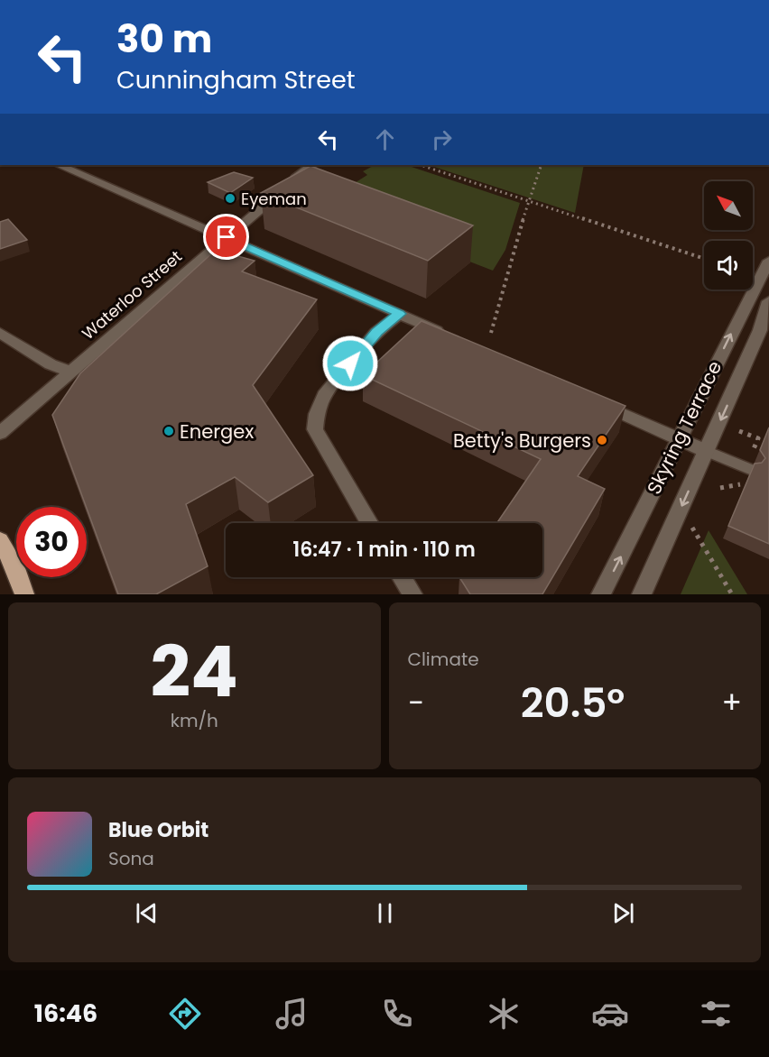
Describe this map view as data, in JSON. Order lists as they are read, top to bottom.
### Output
{
  "streets": {
    "street": ["Waterloo Street", "Skyring Terrace"]
  },
  "places": ["Eyeman", "Energex", "Betty's Burgers"],
  "north": "top left",
  "page": {
    "turn": ["30 m", "Cunningham Street"],
    "limit": "30",
    "trip": "16:47 · 1 min · 110 m",
    "tile": [
      ["24", "km/h"],
      "Climate"
    ],
    "heat": ["−", "20.5°", "+"],
    "song": ["Blue Orbit", "Sona"],
    "tabs": "16:46"
  }
}
